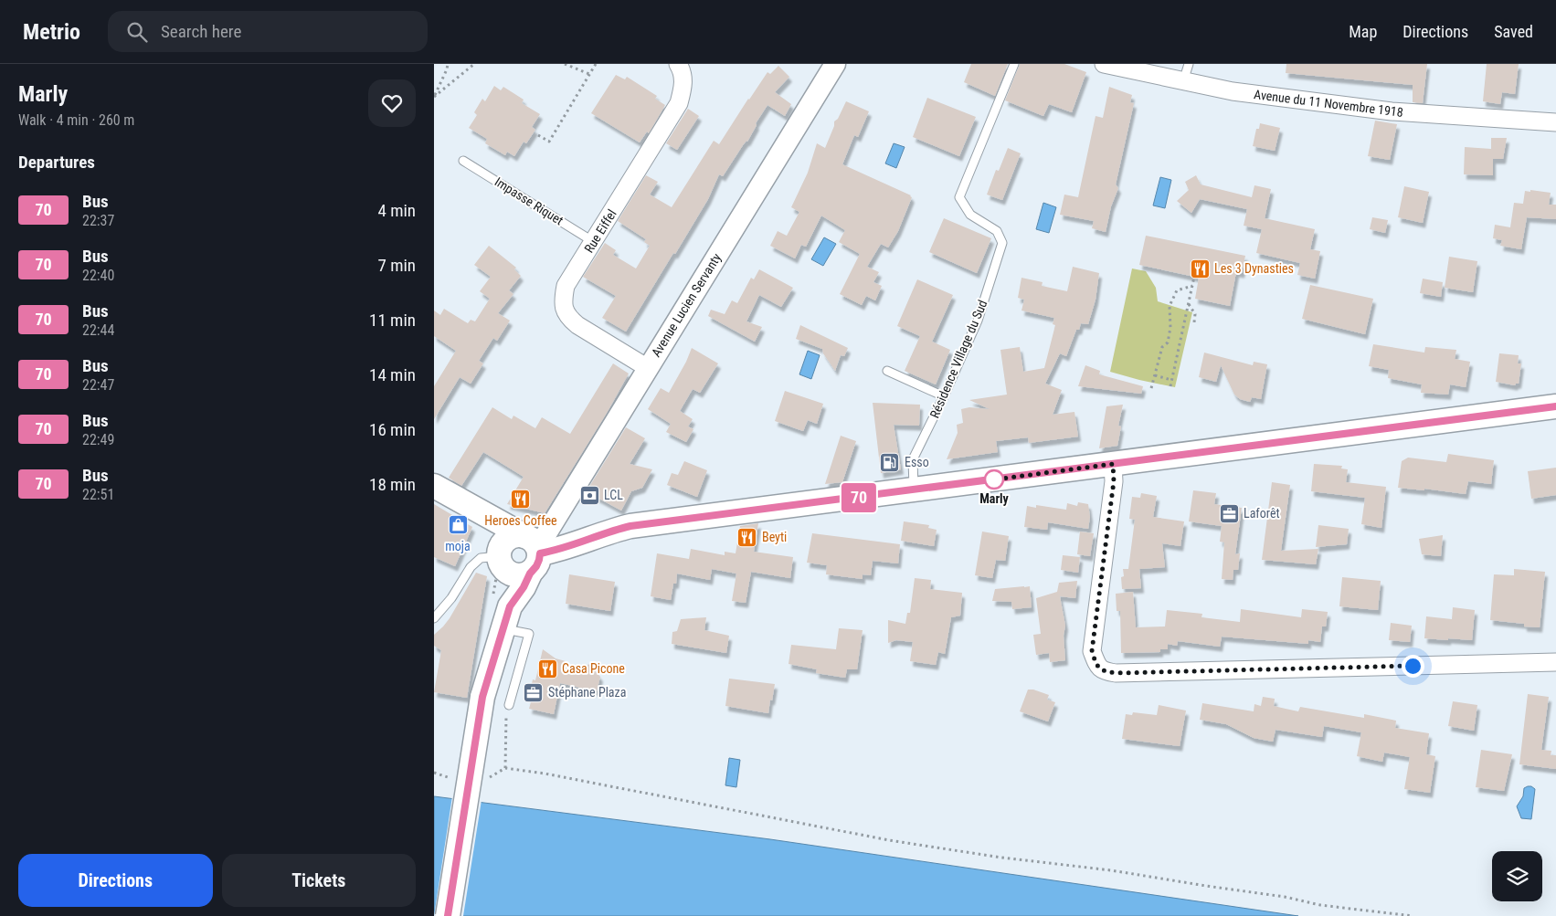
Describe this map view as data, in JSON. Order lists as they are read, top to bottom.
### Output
{
  "streets": {
    "street": ["Avenue du 11 Novembre 1918", "Rue Eiffel", "Avenue Lucien Servanty"],
    "lane": ["Impasse Riquet", "Résidence Village du Sud"]
  },
  "crossings": [
    ["Impasse Riquet", "Rue Eiffel"],
    ["Rue Eiffel", "Avenue Lucien Servanty"]
  ],
  "places": {
    "restaurant": [
      "Les 3 Dynasties",
      "Heroes Coffee",
      "Beyti",
      "Casa Picone"
    ],
    "fuel station": ["Esso"],
    "other": ["Marly"],
    "bank": ["LCL"],
    "office": ["Laforêt", "Stéphane Plaza"],
    "shop": ["moja"]
  },
  "lines": ["bus line 70"],
  "page": {
    "header": "Metrio",
    "search": "Search here",
    "nav": ["Map", "Directions", "Saved"],
    "heading": [
      ["Marly", "Walk · 4 min · 260 m"],
      "Departures"
    ],
    "on_map": "70",
    "list": [
      {
        "mark": "70",
        "name": "Bus",
        "note": "22:37",
        "value": "4 min"
      },
      {
        "mark": "70",
        "name": "Bus",
        "note": "22:40",
        "value": "7 min"
      },
      {
        "mark": "70",
        "name": "Bus",
        "note": "22:44",
        "value": "11 min"
      },
      {
        "mark": "70",
        "name": "Bus",
        "note": "22:47",
        "value": "14 min"
      },
      {
        "mark": "70",
        "name": "Bus",
        "note": "22:49",
        "value": "16 min"
      },
      {
        "mark": "70",
        "name": "Bus",
        "note": "22:51",
        "value": "18 min"
      }
    ],
    "buttons": ["Directions", "Tickets"]
  }
}
